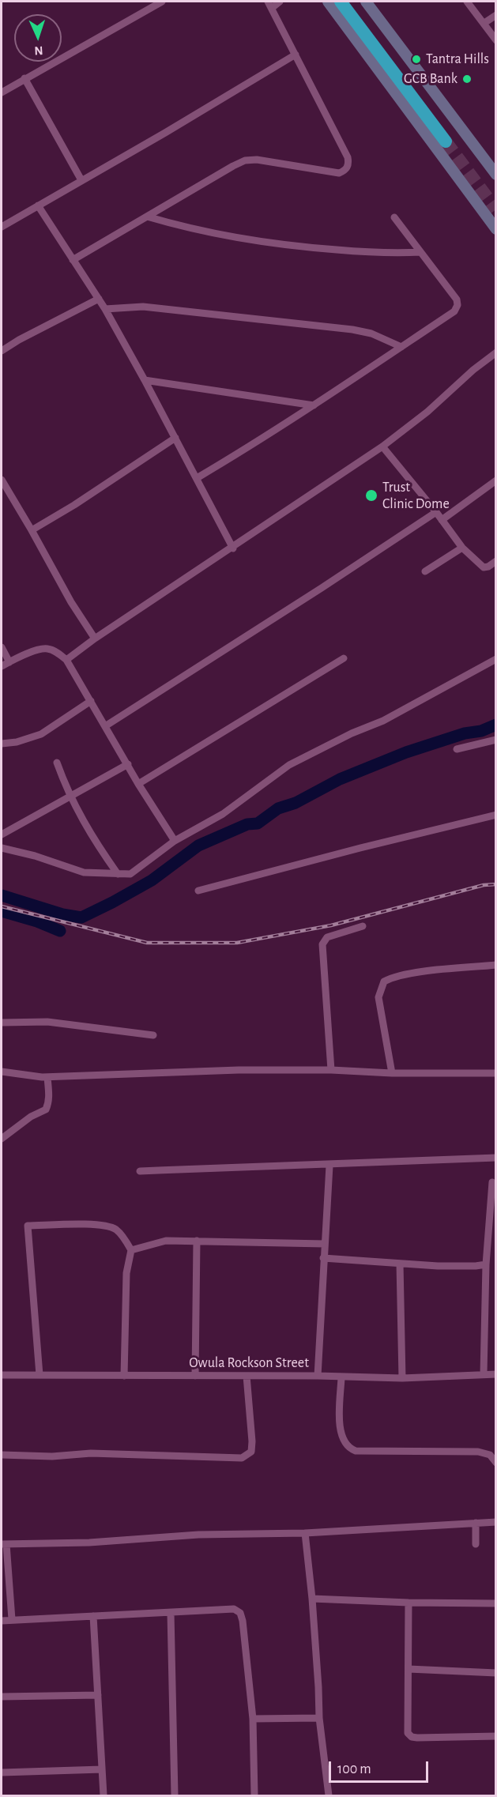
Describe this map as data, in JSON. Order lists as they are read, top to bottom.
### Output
{
  "streets": {
    "street": ["Owula Rockson Street"]
  },
  "places": ["Tantra Hills", "GCB Bank", "Trust Clinic Dome"],
  "scale_bar": "100 m",
  "north": "bottom"
}
